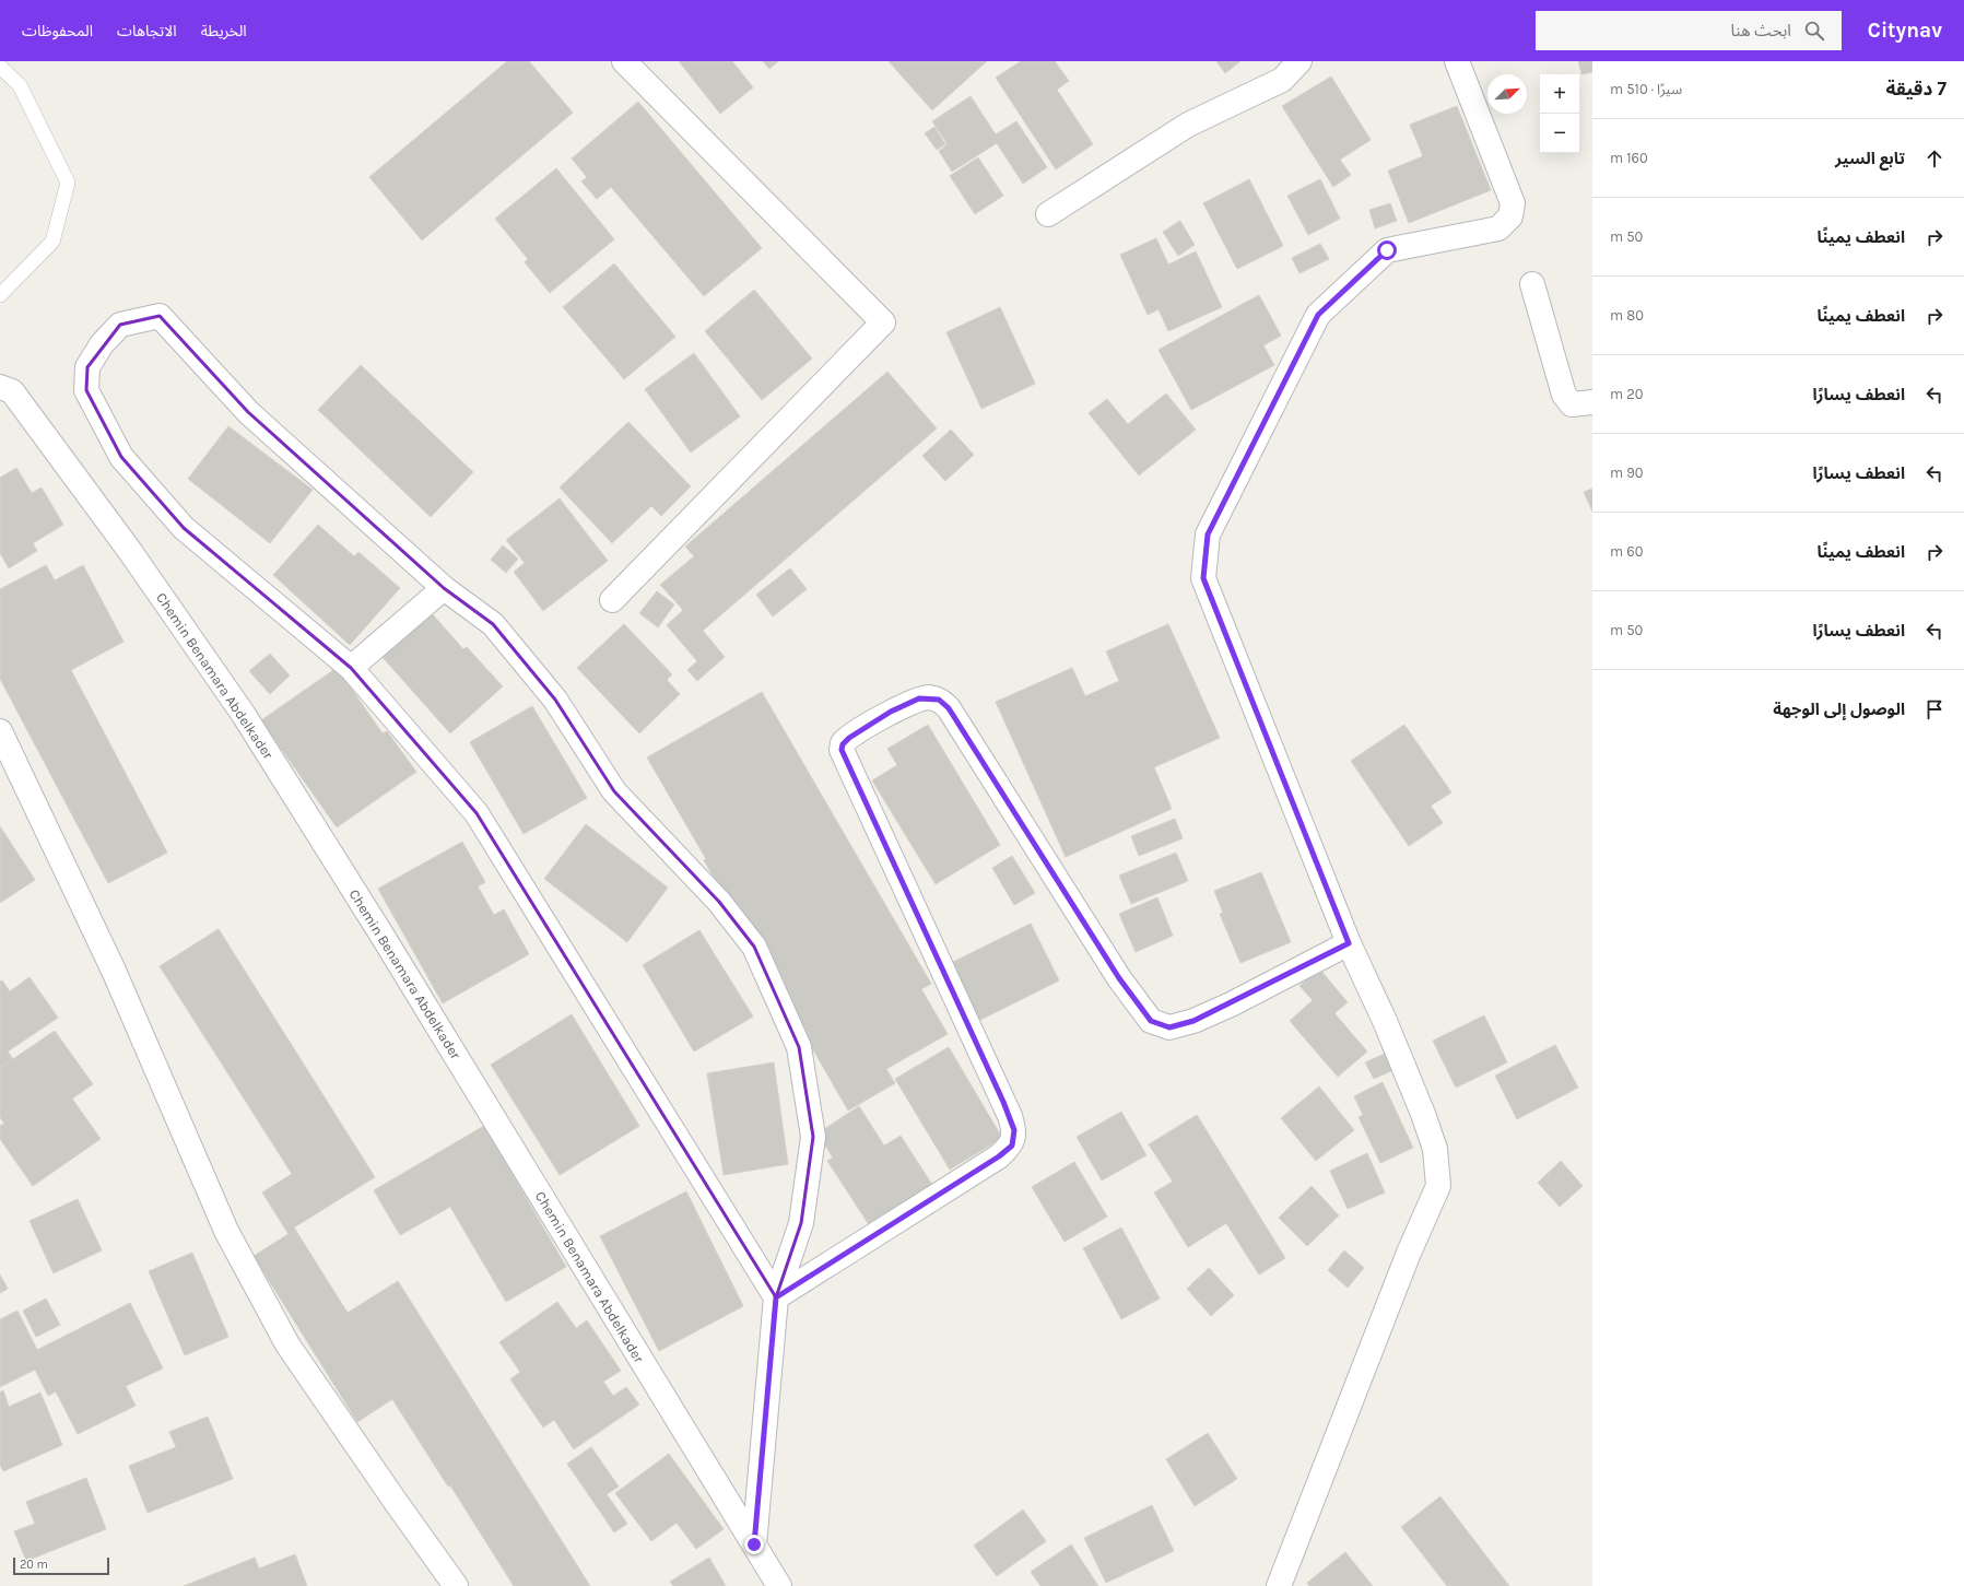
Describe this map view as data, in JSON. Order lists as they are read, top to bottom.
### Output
{
  "streets": {
    "street": ["Chemin Benamara Abdelkader"]
  },
  "scale_bar": "20 m",
  "north": "top right",
  "page": {
    "header": "Citynav",
    "search": "ابحث هنا",
    "nav": ["الخريطة", "الاتجاهات", "المحفوظات"],
    "heading": ["7 دقيقة", "سيرًا · 510 m"],
    "map_buttons": ["+", "−"],
    "list": [
      ["تابع السير", "160 m"],
      ["انعطف يمينًا", "50 m"],
      ["انعطف يمينًا", "80 m"],
      ["انعطف يسارًا", "20 m"],
      ["انعطف يسارًا", "90 m"],
      ["انعطف يمينًا", "60 m"],
      ["انعطف يسارًا", "50 m"],
      "الوصول إلى الوجهة"
    ],
    "scale": "20 m"
  }
}
